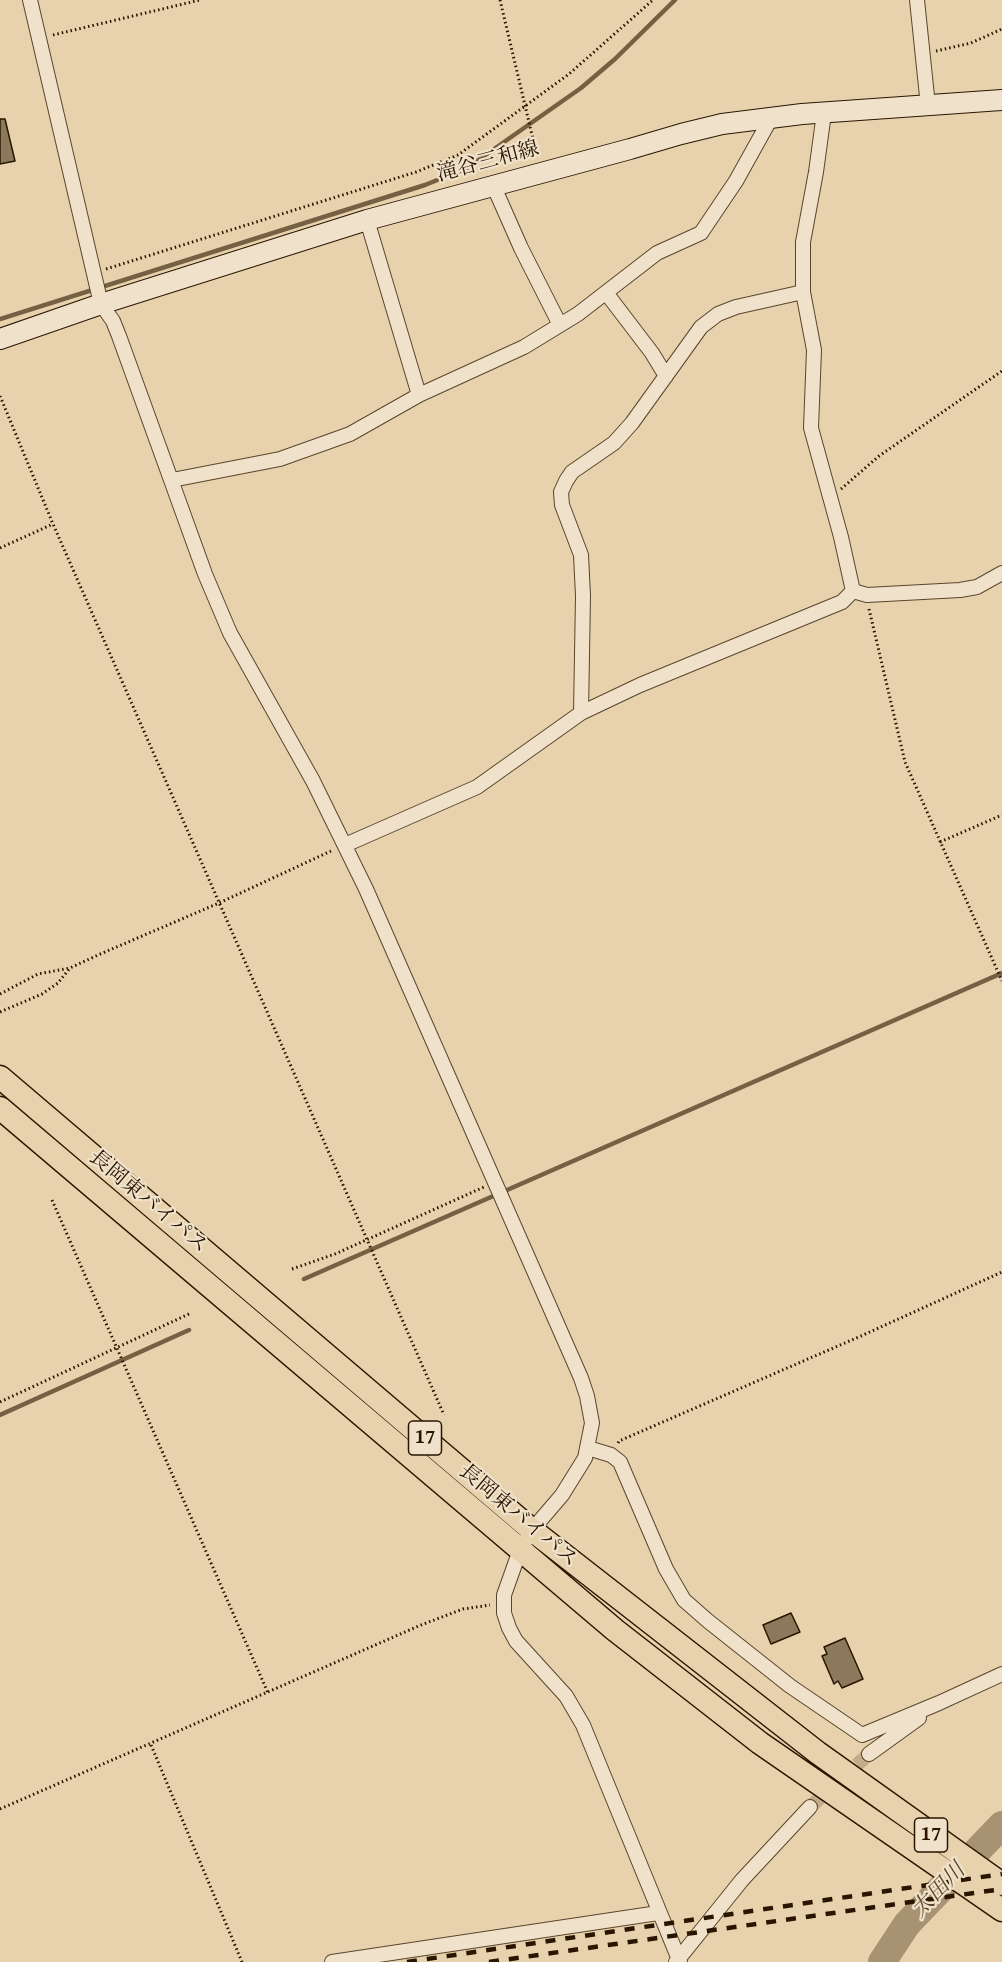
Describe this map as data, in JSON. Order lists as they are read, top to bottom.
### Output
{
  "streets": {
    "highway": ["長岡東バイパス", "17"],
    "main road": ["滝谷三和線"]
  },
  "water": ["太田川"]
}
